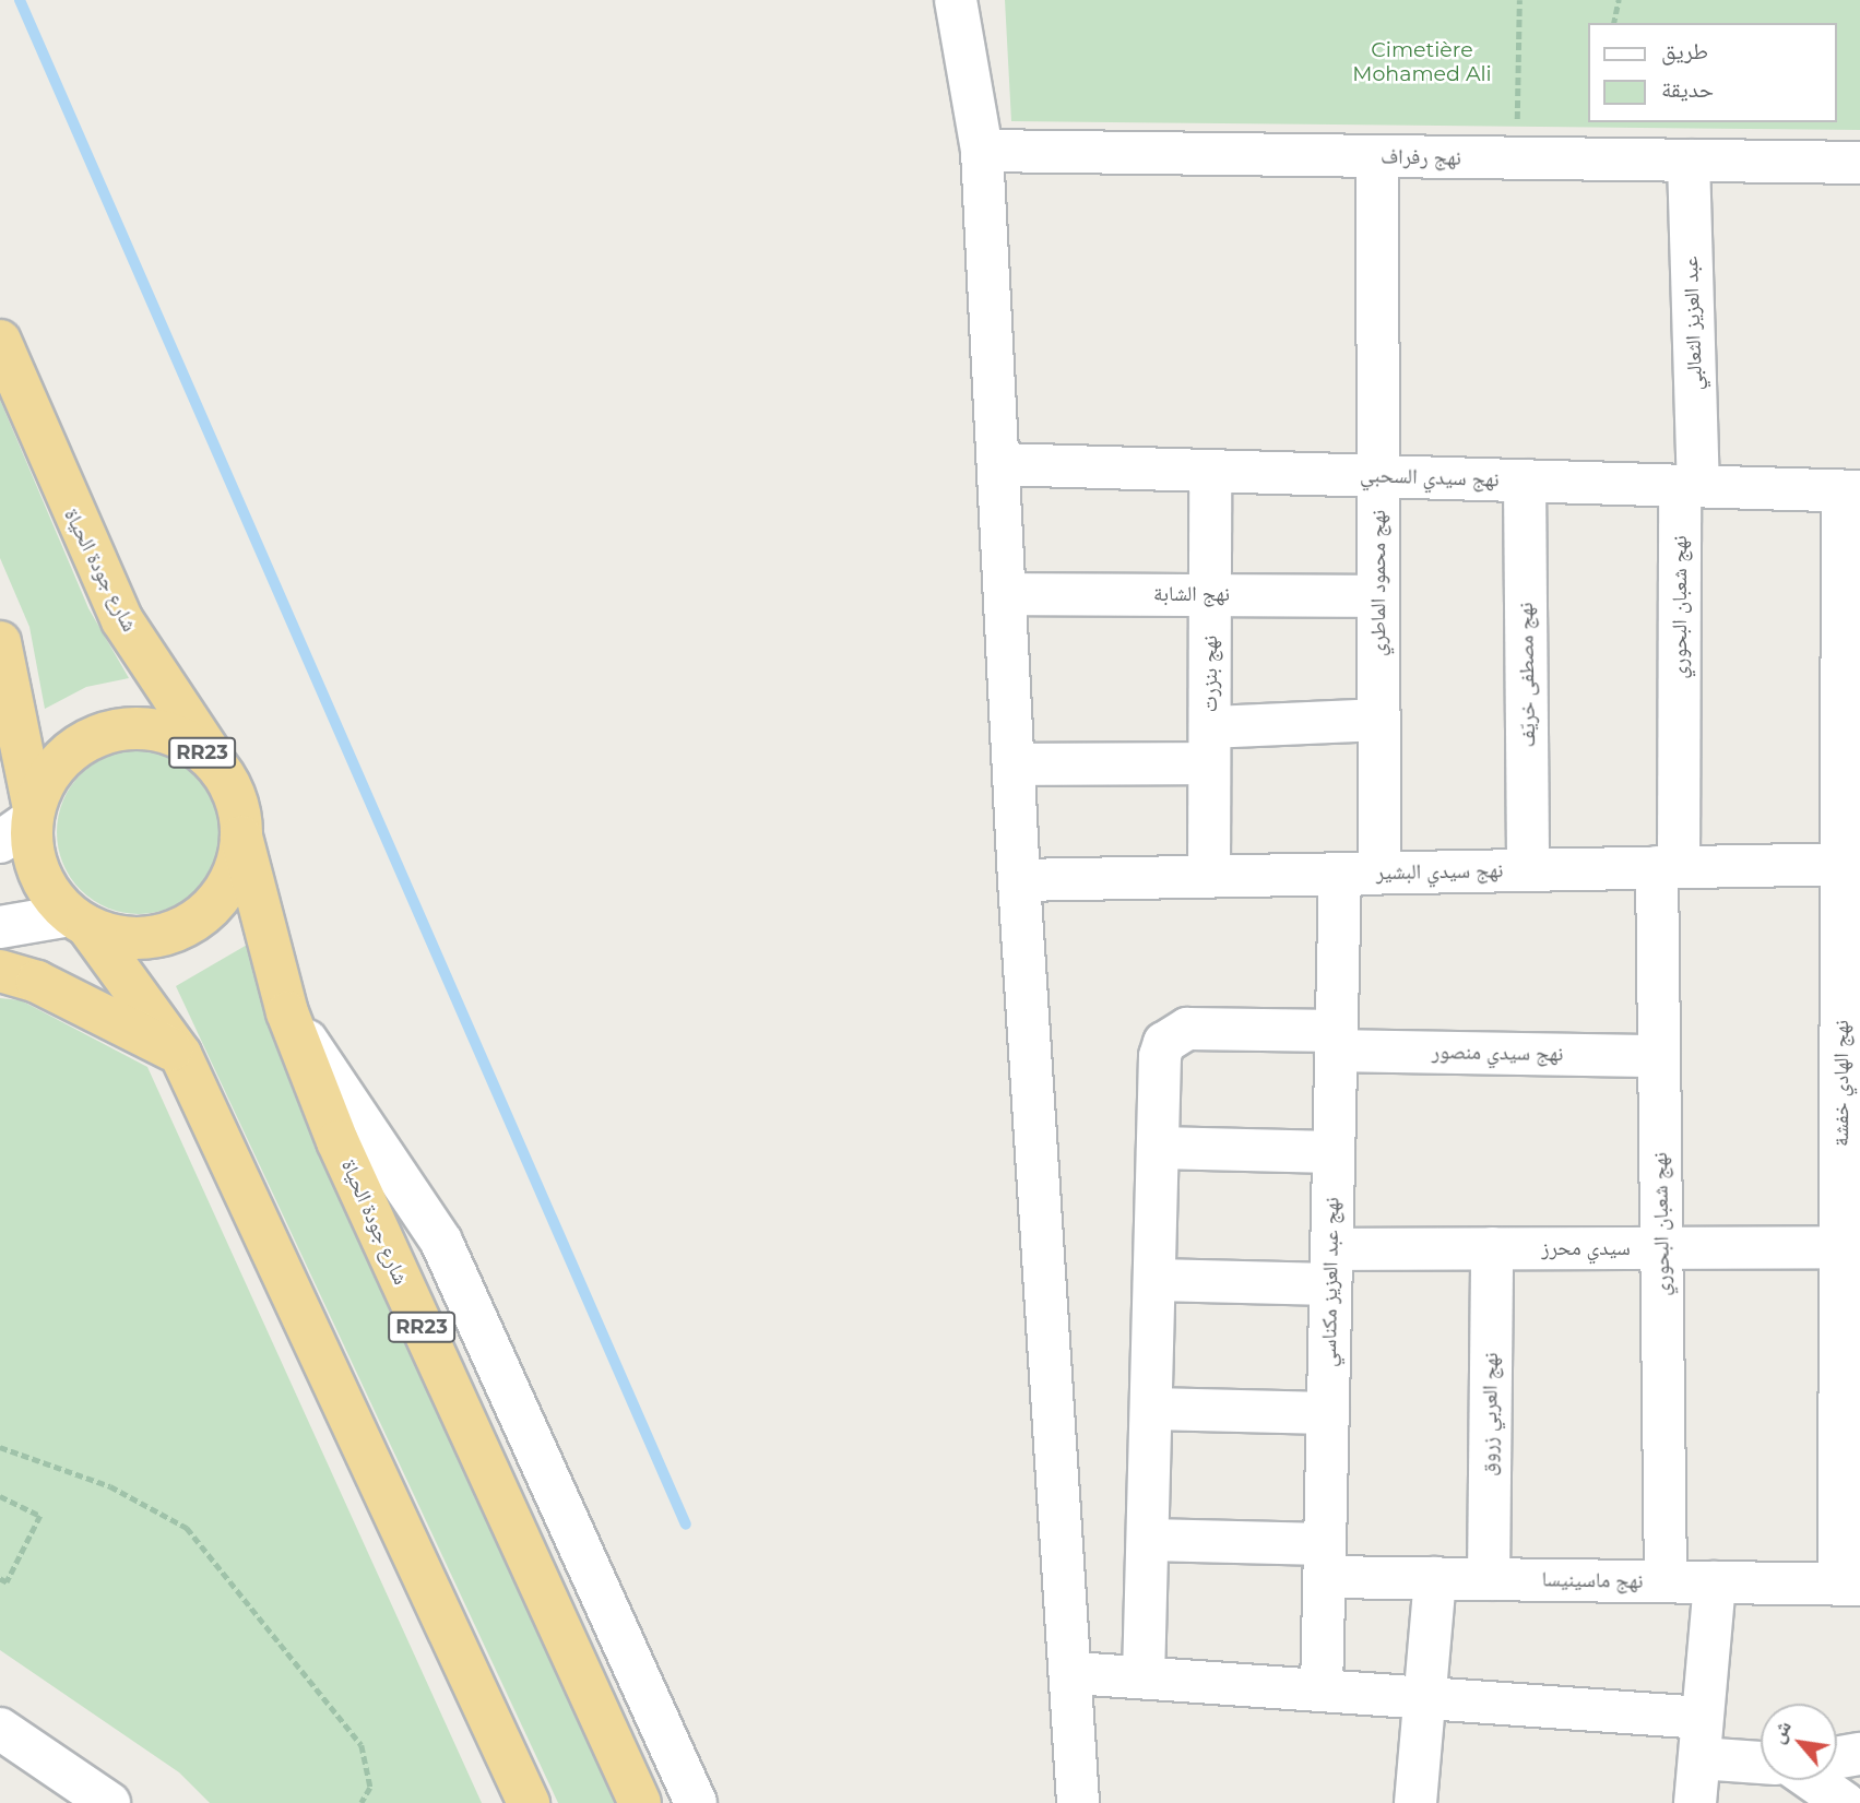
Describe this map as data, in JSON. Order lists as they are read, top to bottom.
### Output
{
  "streets": {
    "highway": ["شارع جودة الحياة", "RR23"],
    "street": [
      "نهج رفراف",
      "عبد العزيز الثعالبي",
      "نهج سيدي السحبي",
      "نهج محمود الماطري",
      "نهج الشابة",
      "نهج شعبان البحوري",
      "نهج بنزرت",
      "نهج مصطفى خريّف",
      "نهج سيدي البشير",
      "نهج سيدي منصور",
      "نهج الهادي خفشة",
      "سيدي محرز",
      "نهج عبد العزيز مكناسي",
      "نهج العربي زروق",
      "نهج ماسينيسا"
    ]
  },
  "crossings": [
    ["نهج رفراف", "عبد العزيز الثعالبي"],
    ["نهج رفراف", "نهج محمود الماطري"],
    ["عبد العزيز الثعالبي", "نهج سيدي السحبي"],
    ["عبد العزيز الثعالبي", "نهج شعبان البحوري"],
    ["نهج سيدي السحبي", "نهج محمود الماطري"],
    ["نهج سيدي السحبي", "نهج شعبان البحوري"],
    ["نهج سيدي السحبي", "نهج بنزرت"],
    ["نهج سيدي السحبي", "نهج مصطفى خريّف"],
    ["نهج سيدي السحبي", "نهج الهادي خفشة"],
    ["شارع جودة الحياة", "RR23"],
    ["نهج محمود الماطري", "نهج الشابة"],
    ["نهج محمود الماطري", "نهج سيدي البشير"],
    ["نهج محمود الماطري", "نهج عبد العزيز مكناسي"],
    ["نهج الشابة", "نهج بنزرت"],
    ["نهج شعبان البحوري", "نهج سيدي البشير"],
    ["نهج شعبان البحوري", "نهج سيدي منصور"],
    ["نهج شعبان البحوري", "سيدي محرز"],
    ["نهج شعبان البحوري", "نهج ماسينيسا"],
    ["نهج بنزرت", "نهج سيدي البشير"],
    ["نهج مصطفى خريّف", "نهج سيدي البشير"],
    ["نهج سيدي البشير", "نهج الهادي خفشة"],
    ["نهج سيدي البشير", "نهج عبد العزيز مكناسي"],
    ["نهج سيدي منصور", "نهج عبد العزيز مكناسي"],
    ["نهج الهادي خفشة", "سيدي محرز"],
    ["نهج الهادي خفشة", "نهج ماسينيسا"],
    ["سيدي محرز", "نهج عبد العزيز مكناسي"],
    ["سيدي محرز", "نهج العربي زروق"],
    ["نهج عبد العزيز مكناسي", "نهج ماسينيسا"],
    ["نهج العربي زروق", "نهج ماسينيسا"]
  ],
  "parks": ["Cimetière Mohamed Ali"],
  "legend": ["طريق", "حديقة"],
  "north": "top left"
}
